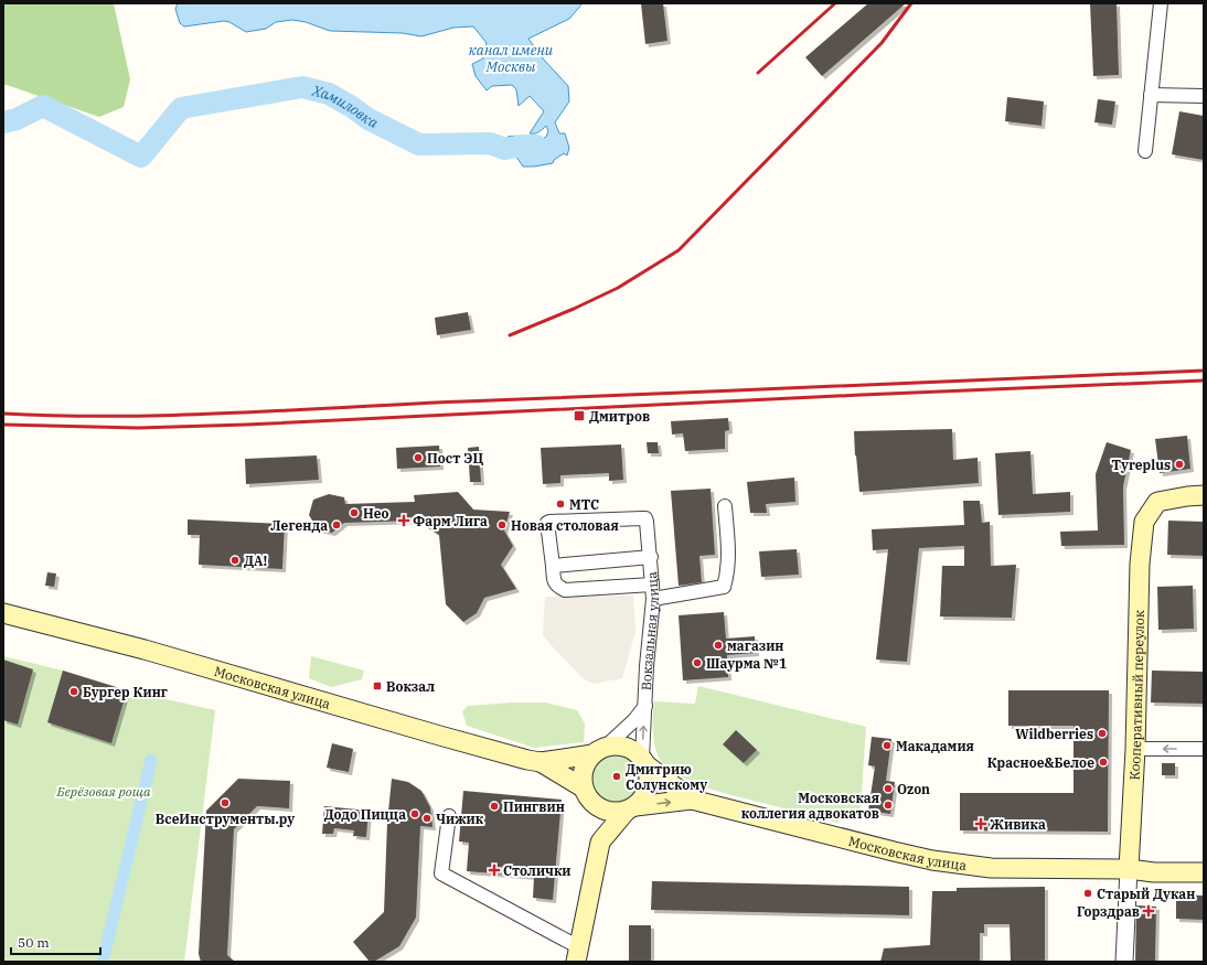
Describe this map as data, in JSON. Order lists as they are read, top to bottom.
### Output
{
  "streets": {
    "main road": ["Московская улица", "Кооперативный переулок"],
    "street": ["Вокзальная улица"]
  },
  "crossings": [
    ["Вокзальная улица", "Московская улица"],
    ["Московская улица", "Кооперативный переулок"]
  ],
  "water": ["канал имени Москвы", "Хамиловка"],
  "parks": ["Берёзовая роща"],
  "places": {
    "transit": ["Дмитров", "Вокзал"],
    "other": [
      "Пост ЭЦ",
      "Tyreplus",
      "МТС",
      "Нео",
      "Легенда",
      "Новая столовая",
      "ДА!",
      "магазин",
      "Шаурма №1",
      "Бургер Кинг",
      "Wildberries",
      "Макадамия",
      "Красное&Белое",
      "Дмитрию Солунскому",
      "Ozon",
      "ВсеИнструменты.ру",
      "Московская коллегия адвокатов",
      "Пингвин",
      "Додо Пицца",
      "Чижик",
      "Старый Дукан"
    ],
    "health": [
      "Фарм Лига",
      "Живика",
      "Столички",
      "Горздрав"
    ]
  },
  "scale_bar": "50 m"
}
